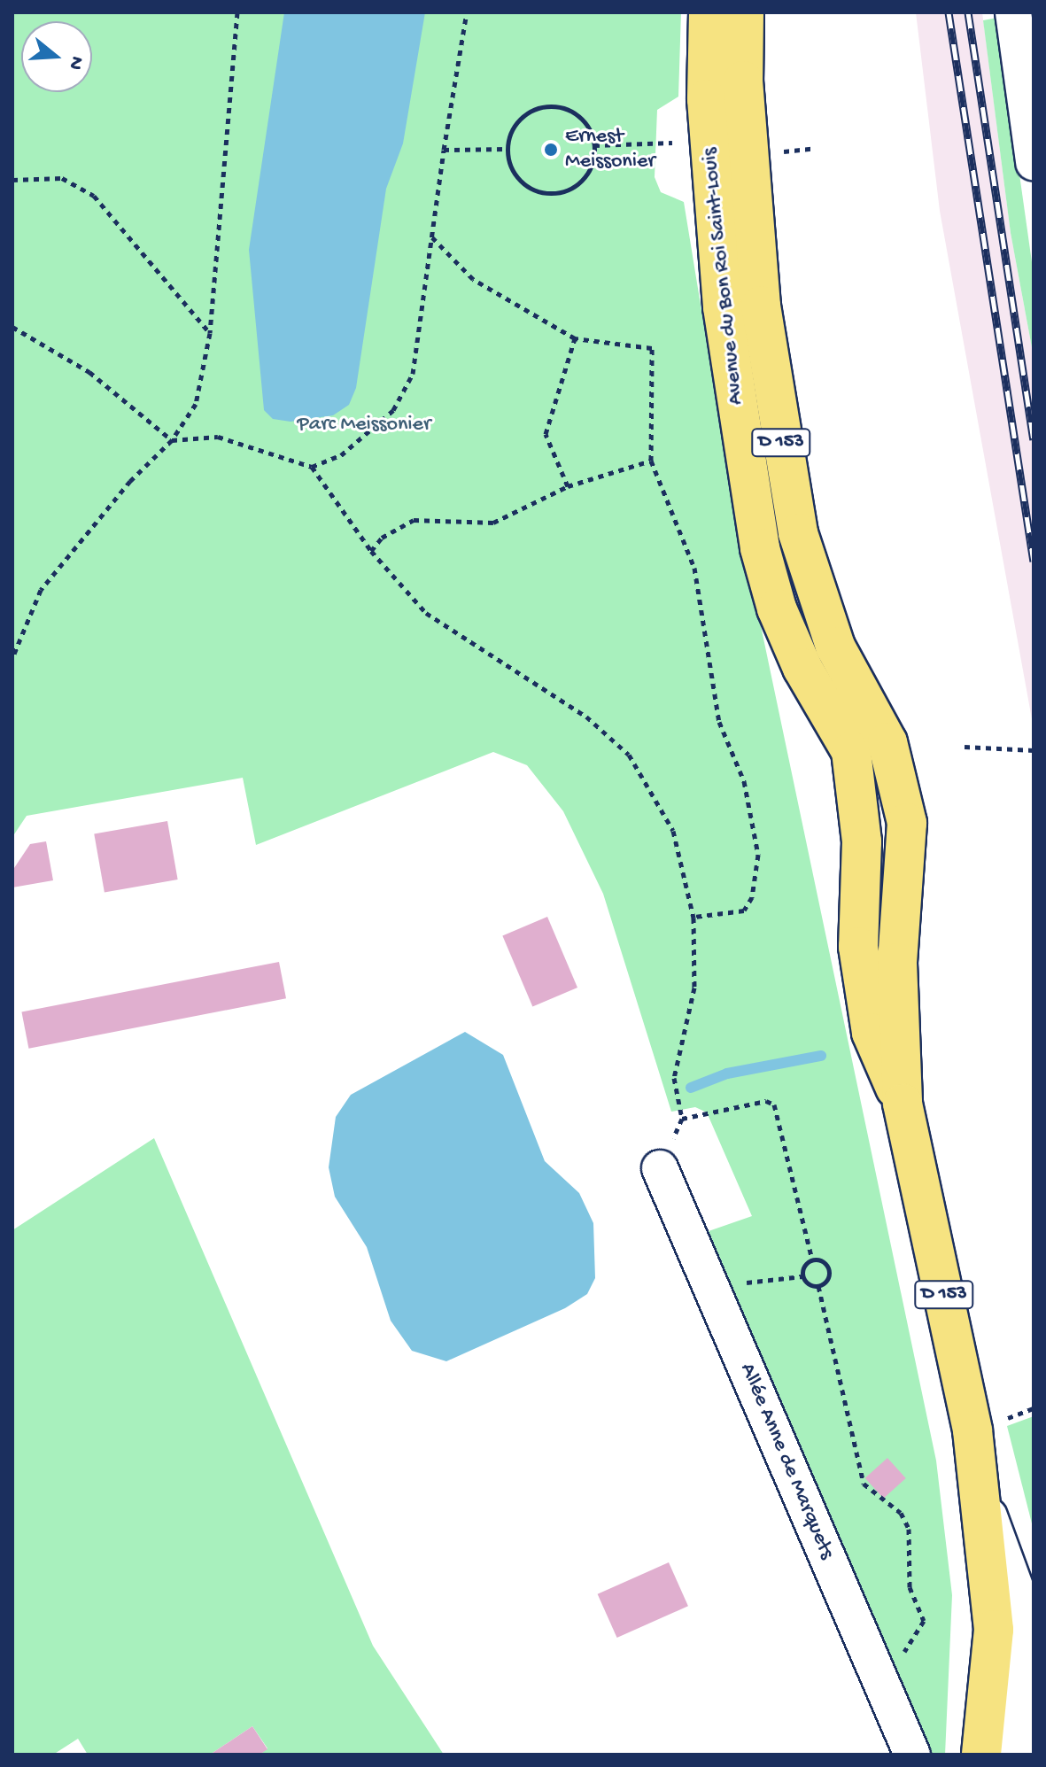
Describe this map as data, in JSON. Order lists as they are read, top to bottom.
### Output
{
  "streets": {
    "main road": ["Avenue du Bon Roi Saint-Louis", "D 153"],
    "street": ["Allée Anne de Marquets"]
  },
  "parks": ["Parc Meissonier"],
  "places": ["Ernest Meissonier"],
  "north": "right"
}
